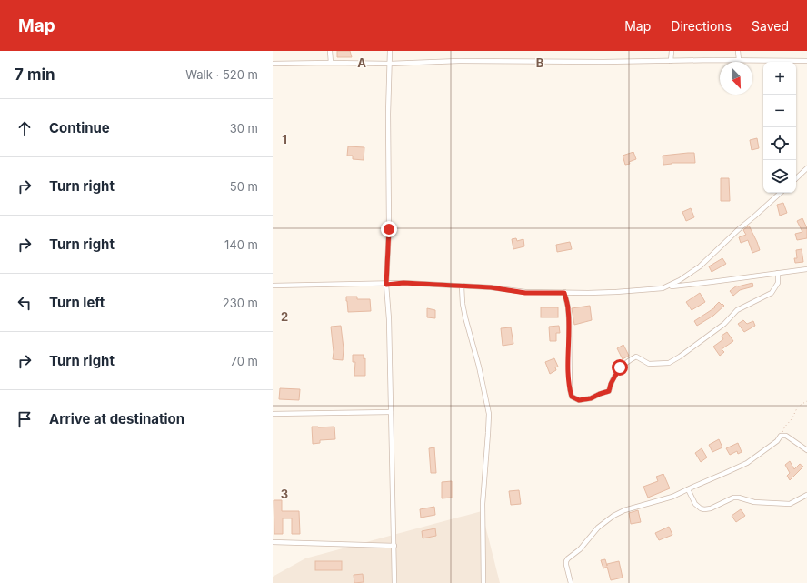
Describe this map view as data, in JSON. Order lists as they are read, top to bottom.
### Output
{
  "north": "bottom right",
  "page": {
    "header": "Map",
    "nav": ["Map", "Directions", "Saved"],
    "heading": ["7 min", "Walk · 520 m"],
    "map_buttons": ["+", "−"],
    "list": [
      ["Continue", "30 m"],
      ["Turn right", "50 m"],
      ["Turn right", "140 m"],
      ["Turn left", "230 m"],
      ["Turn right", "70 m"],
      "Arrive at destination"
    ]
  },
  "grid": {
    "columns": ["A", "B"],
    "rows": ["1", "2", "3"]
  }
}
